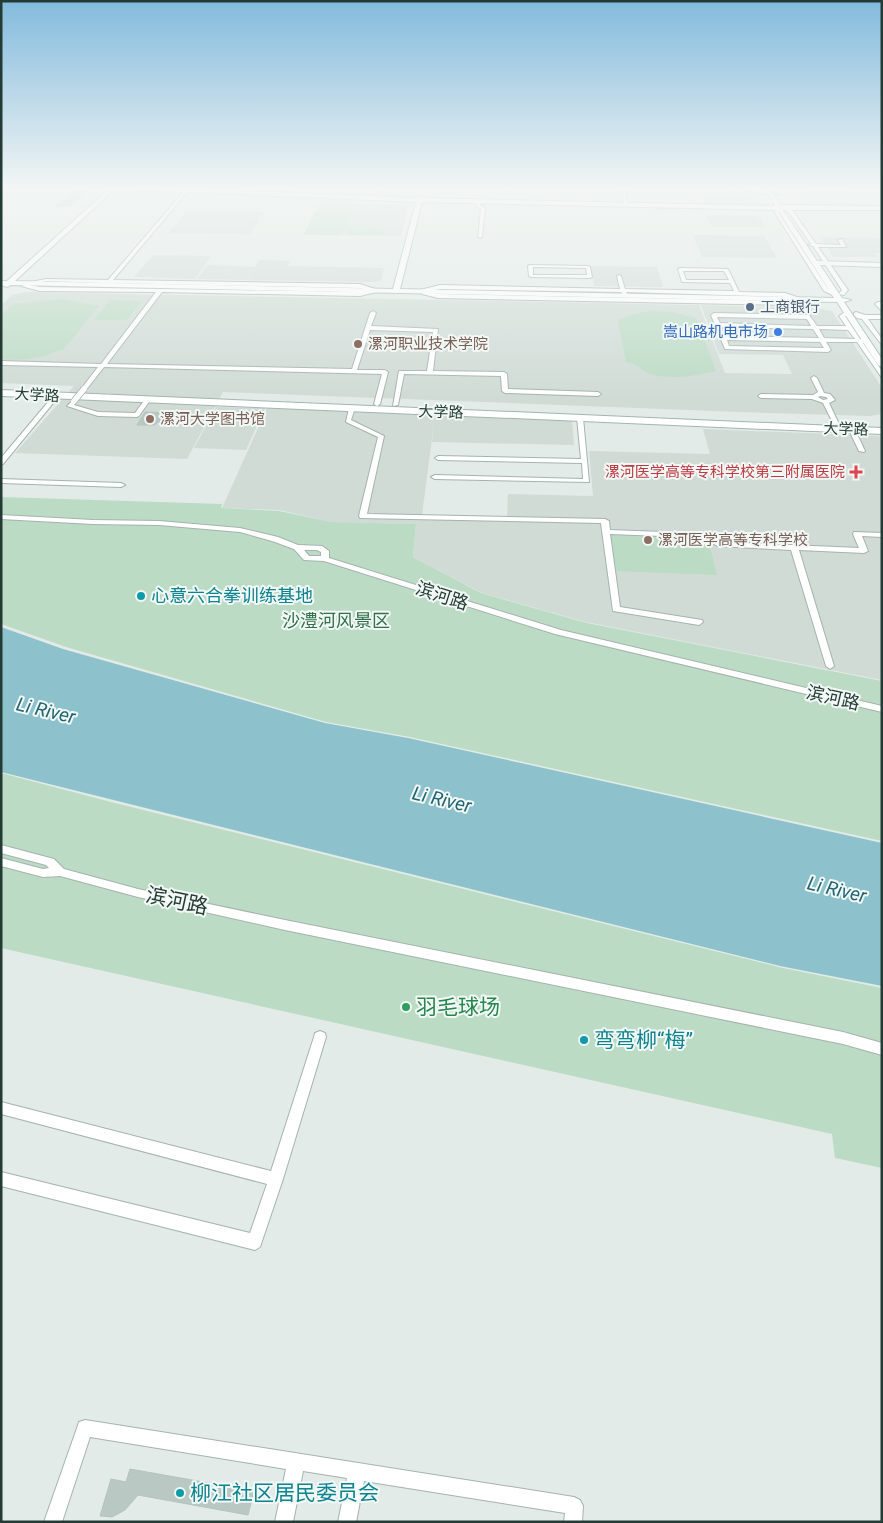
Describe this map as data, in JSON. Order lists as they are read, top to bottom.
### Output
{
  "streets": {
    "main road": ["大学路"],
    "street": ["滨河路"]
  },
  "water": ["Li River"],
  "parks": ["沙澧河风景区"],
  "places": {
    "other": [
      "工商银行",
      "嵩山路机电市场",
      "漯河职业技术学院",
      "漯河大学图书馆",
      "漯河医学高等专科学校",
      "心意六合拳训练基地",
      "羽毛球场",
      "弯弯柳“梅”",
      "柳江社区居民委员会"
    ],
    "health": ["漯河医学高等专科学校第三附属医院"]
  }
}
